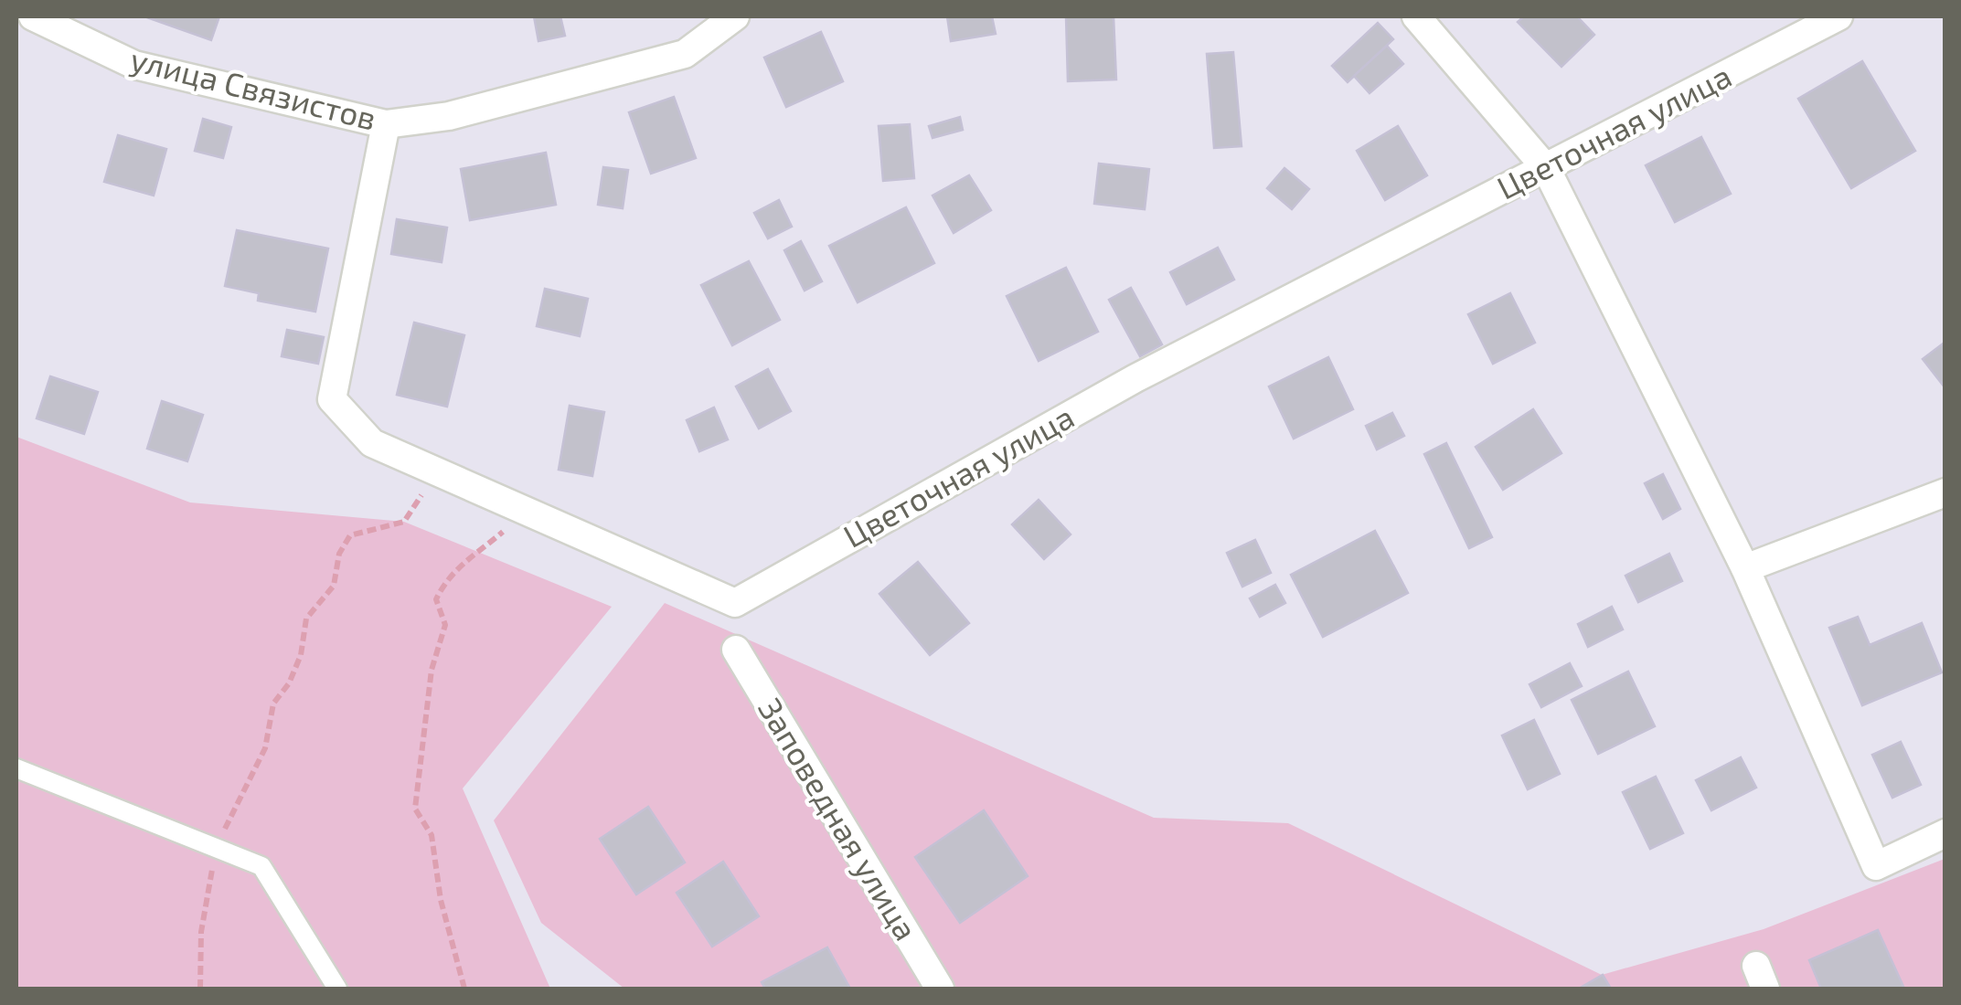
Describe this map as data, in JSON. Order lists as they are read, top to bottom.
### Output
{
  "streets": {
    "street": ["улица Связистов", "Цветочная улица", "Заповедная улица"]
  },
  "crossings": [
    ["улица Связистов", "Цветочная улица"]
  ]
}
